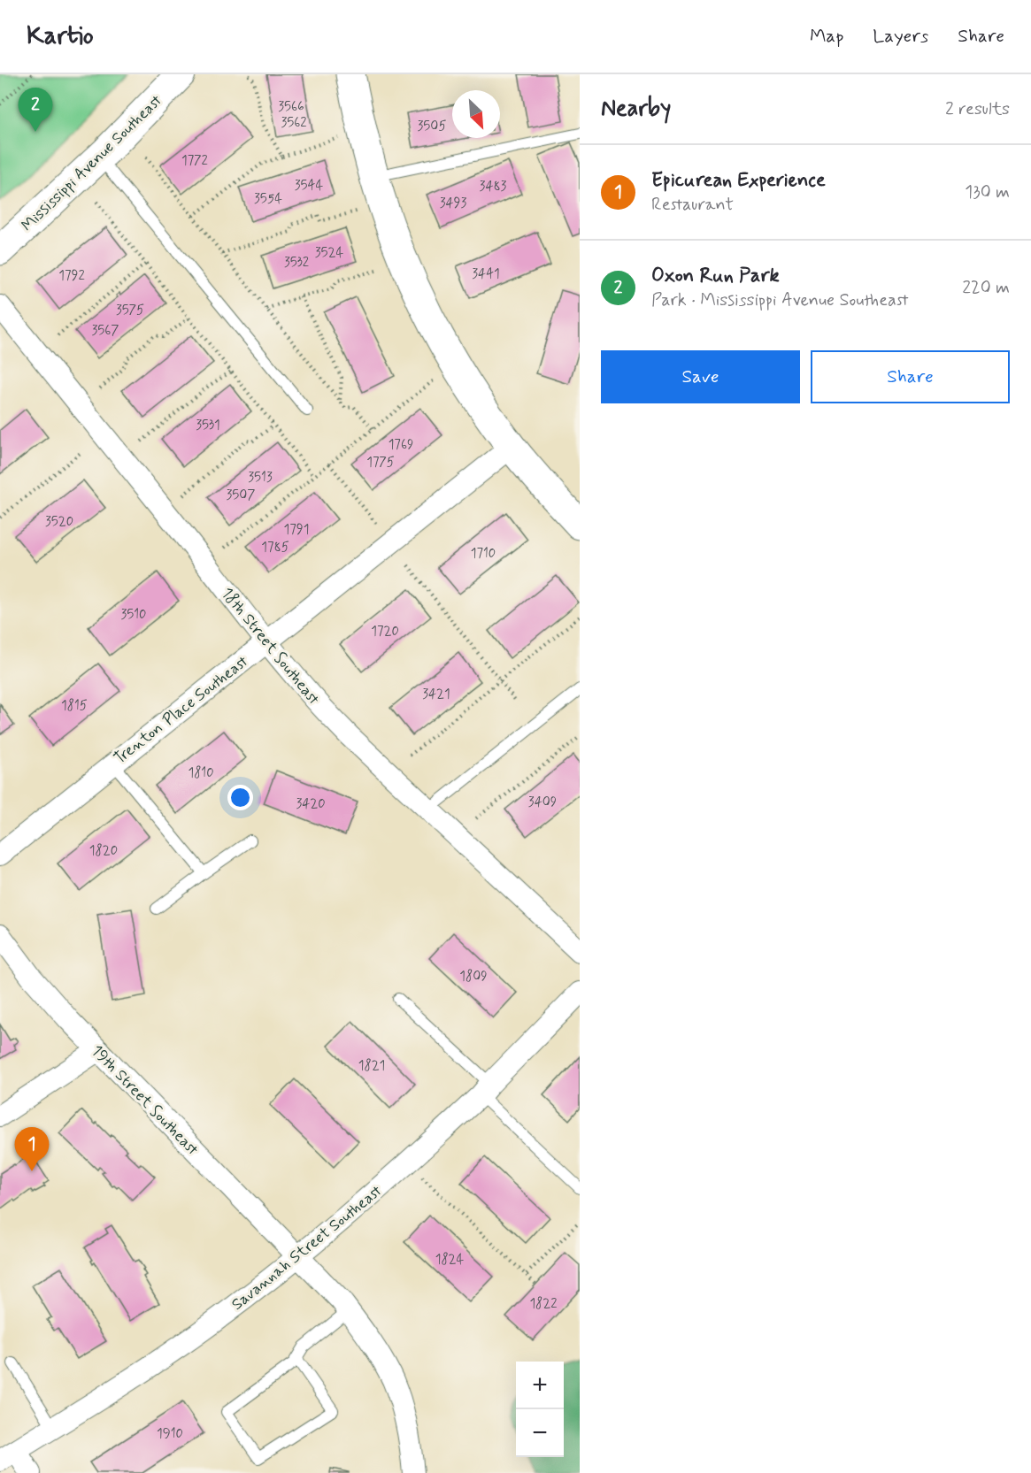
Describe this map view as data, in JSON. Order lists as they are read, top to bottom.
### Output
{
  "streets": {
    "street": [
      "Mississippi Avenue Southeast",
      "18th Street Southeast",
      "Trenton Place Southeast",
      "19th Street Southeast",
      "Savannah Street Southeast"
    ]
  },
  "crossings": [
    ["18th Street Southeast", "Trenton Place Southeast"],
    ["19th Street Southeast", "Savannah Street Southeast"]
  ],
  "house_numbers": [
    "3566",
    "3562",
    "3505",
    "1772",
    "3544",
    "3483",
    "3554",
    "3493",
    "3524",
    "3532",
    "3441",
    "1792",
    "3575",
    "3567",
    "3531",
    "1769",
    "1775",
    "3513",
    "3507",
    "3520",
    "1791",
    "1785",
    "1710",
    "3510",
    "1720",
    "3421",
    "1815",
    "1810",
    "3409",
    "3420",
    "1820",
    "1809",
    "1821",
    "1824",
    "1822",
    "1910"
  ],
  "north": "bottom right",
  "page": {
    "header": "Kartio",
    "nav": ["Map", "Layers", "Share"],
    "heading": ["Nearby", "2 results"],
    "pins": ["2", "1"],
    "list": [
      {
        "mark": "1",
        "name": "Epicurean Experience",
        "note": "Restaurant",
        "value": "130 m"
      },
      {
        "mark": "2",
        "name": "Oxon Run Park",
        "note": "Park · Mississippi Avenue Southeast",
        "value": "220 m"
      }
    ],
    "buttons": ["Save", "Share"],
    "map_buttons": ["+", "−"]
  }
}
